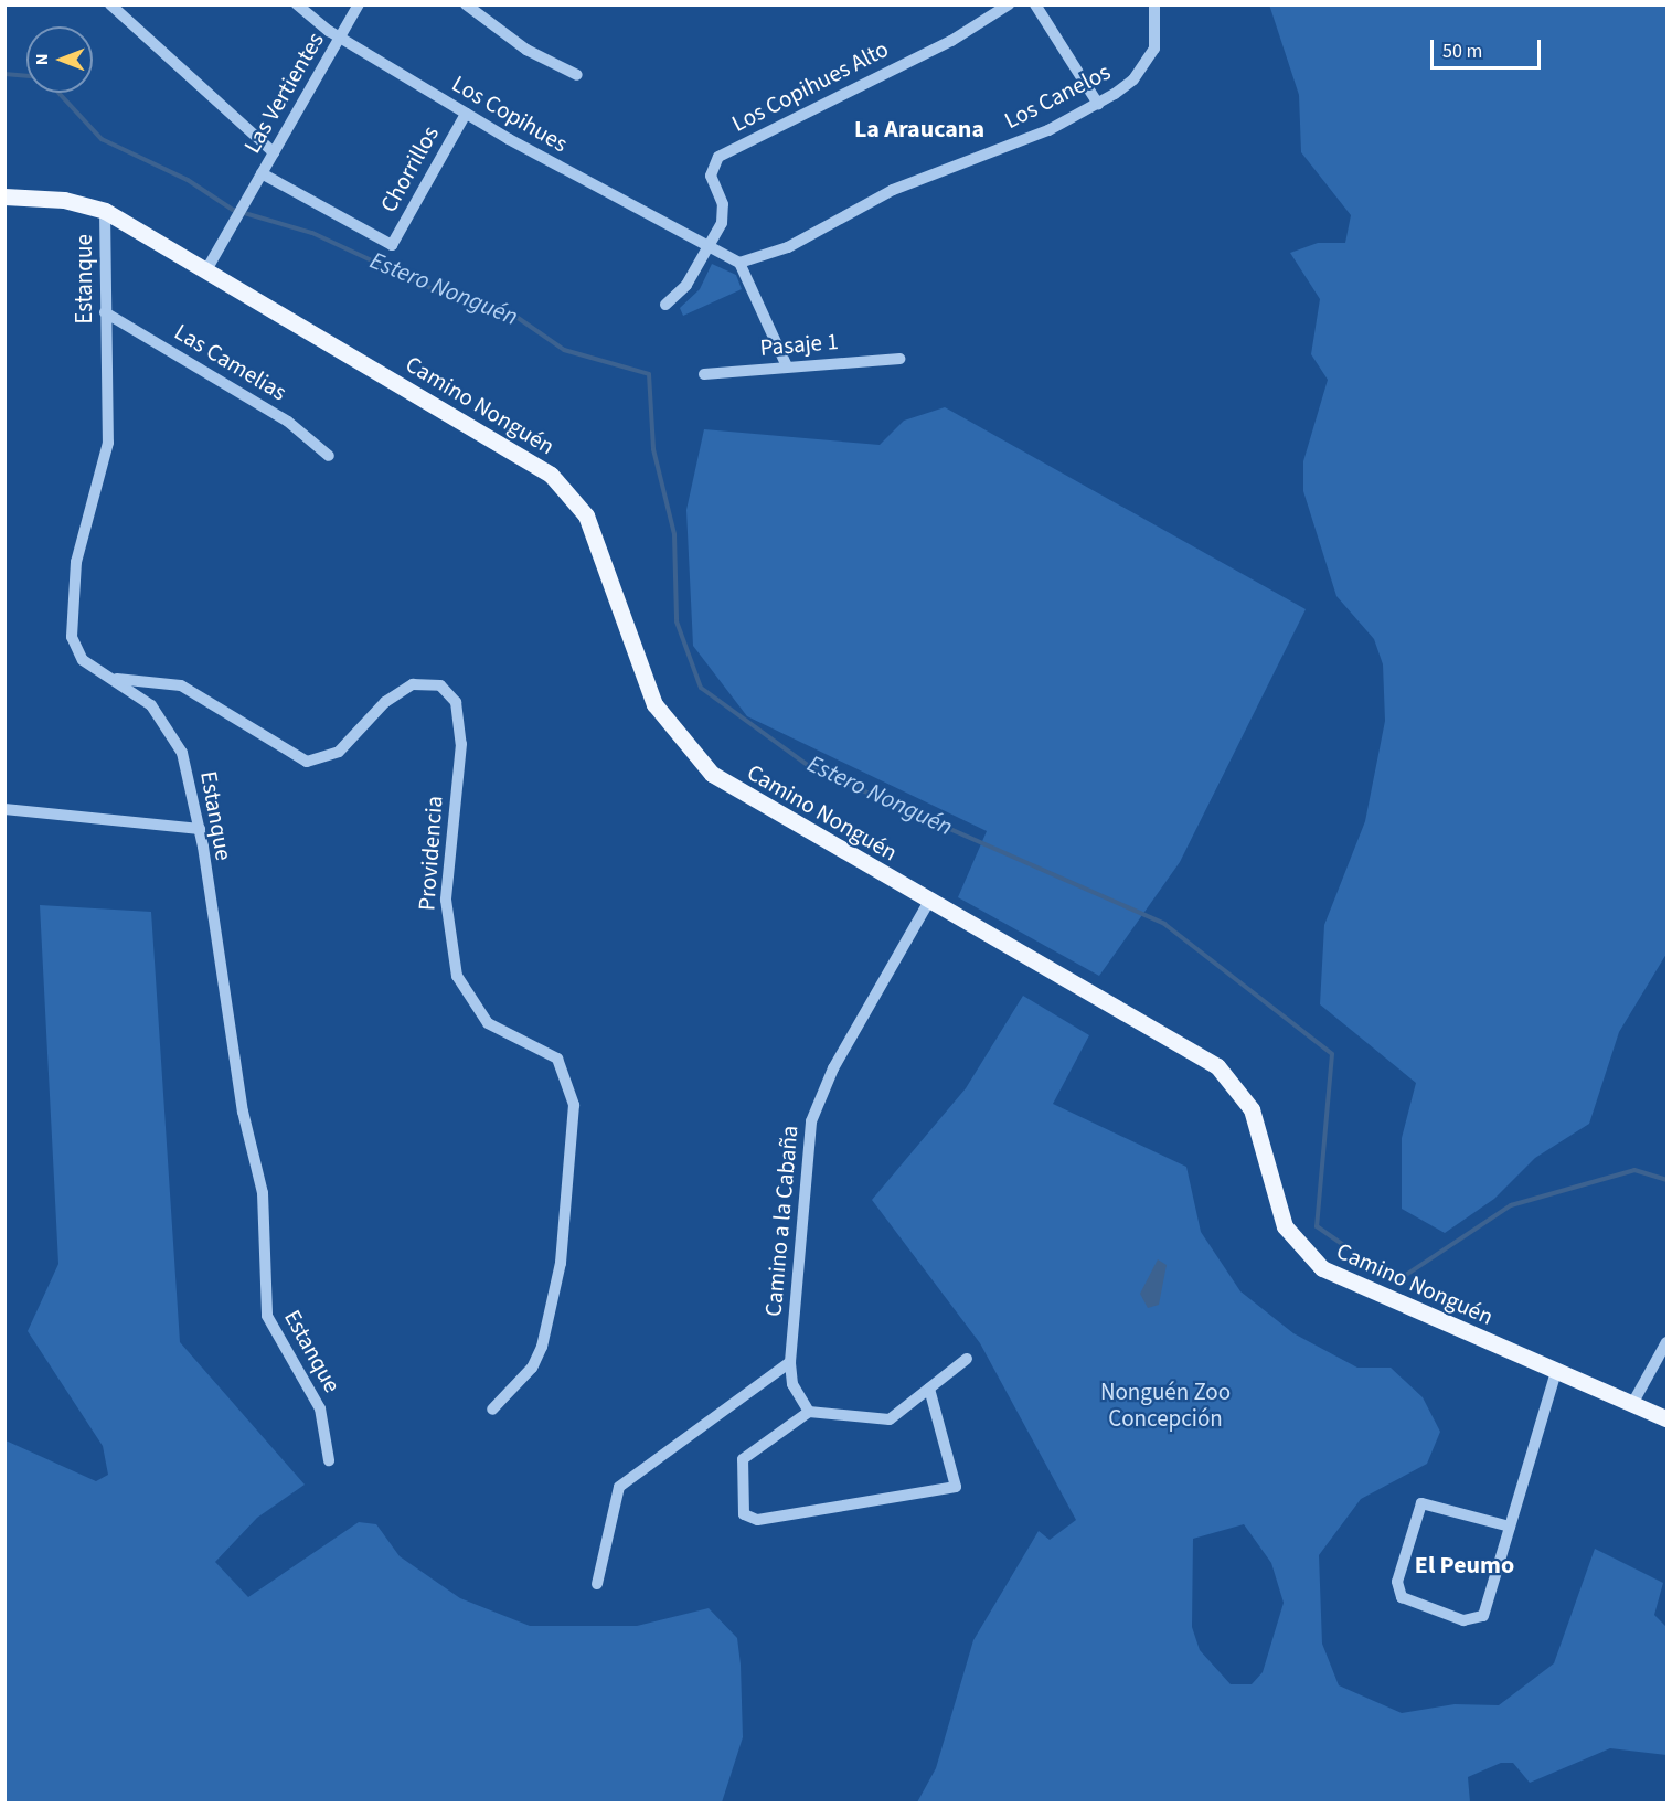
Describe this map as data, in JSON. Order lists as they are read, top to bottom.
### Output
{
  "streets": {
    "main road": ["Camino Nonguén"],
    "street": [
      "Los Copihues Alto",
      "Las Vertientes",
      "Los Canelos",
      "Los Copihues",
      "Chorrillos",
      "Estanque",
      "Pasaje 1",
      "Las Camelias",
      "Providencia",
      "Camino a la Cabaña"
    ]
  },
  "crossings": [
    ["Los Copihues Alto", "Los Copihues"],
    ["Las Vertientes", "Los Copihues"],
    ["Las Vertientes", "Chorrillos"],
    ["Las Vertientes", "Camino Nonguén"],
    ["Los Copihues", "Chorrillos"],
    ["Estanque", "Las Camelias"],
    ["Estanque", "Camino Nonguén"],
    ["Estanque", "Providencia"],
    ["Camino Nonguén", "Camino a la Cabaña"]
  ],
  "districts": ["La Araucana", "El Peumo"],
  "water": ["Estero Nonguén"],
  "parks": ["Nonguén Zoo Concepción"],
  "scale_bar": "50 m",
  "north": "left"
}
